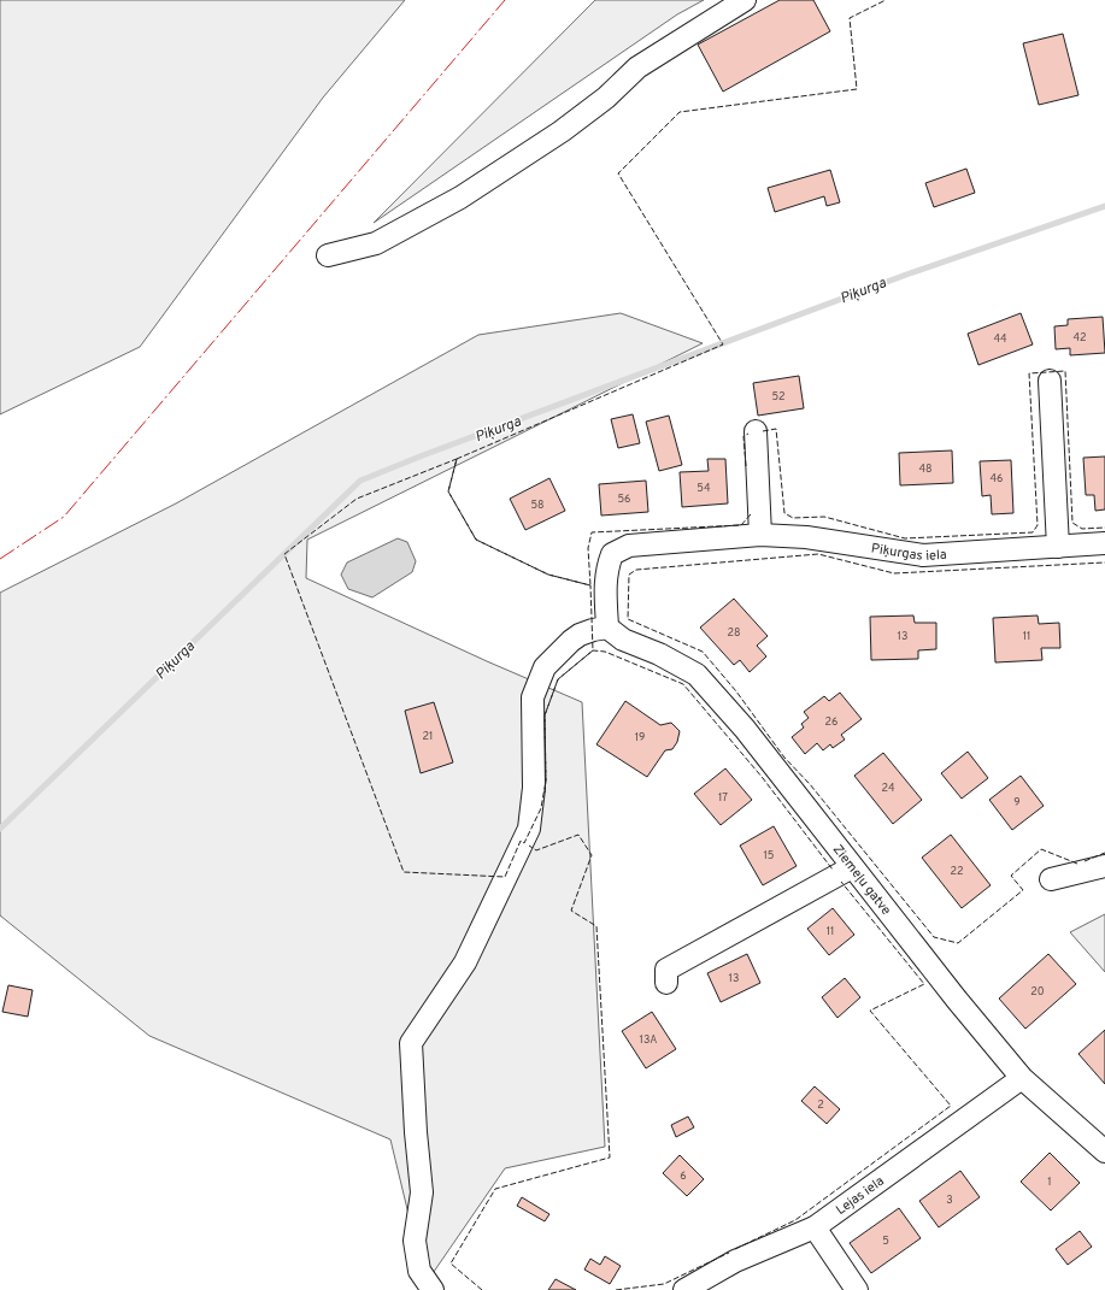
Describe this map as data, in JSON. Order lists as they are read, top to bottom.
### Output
{
  "streets": {
    "street": ["Piķurgas iela", "Ziemeļu gatve", "Lejas iela"]
  },
  "crossings": [
    ["Piķurgas iela", "Ziemeļu gatve"],
    ["Ziemeļu gatve", "Lejas iela"]
  ],
  "water": ["Piķurga"],
  "house_numbers": [
    "42",
    "44",
    "52",
    "48",
    "46",
    "54",
    "56",
    "58",
    "28",
    "13",
    "11",
    "26",
    "21",
    "19",
    "24",
    "17",
    "9",
    "15",
    "22",
    "11",
    "13",
    "20",
    "13A",
    "2",
    "6",
    "1",
    "3",
    "5"
  ]
}
